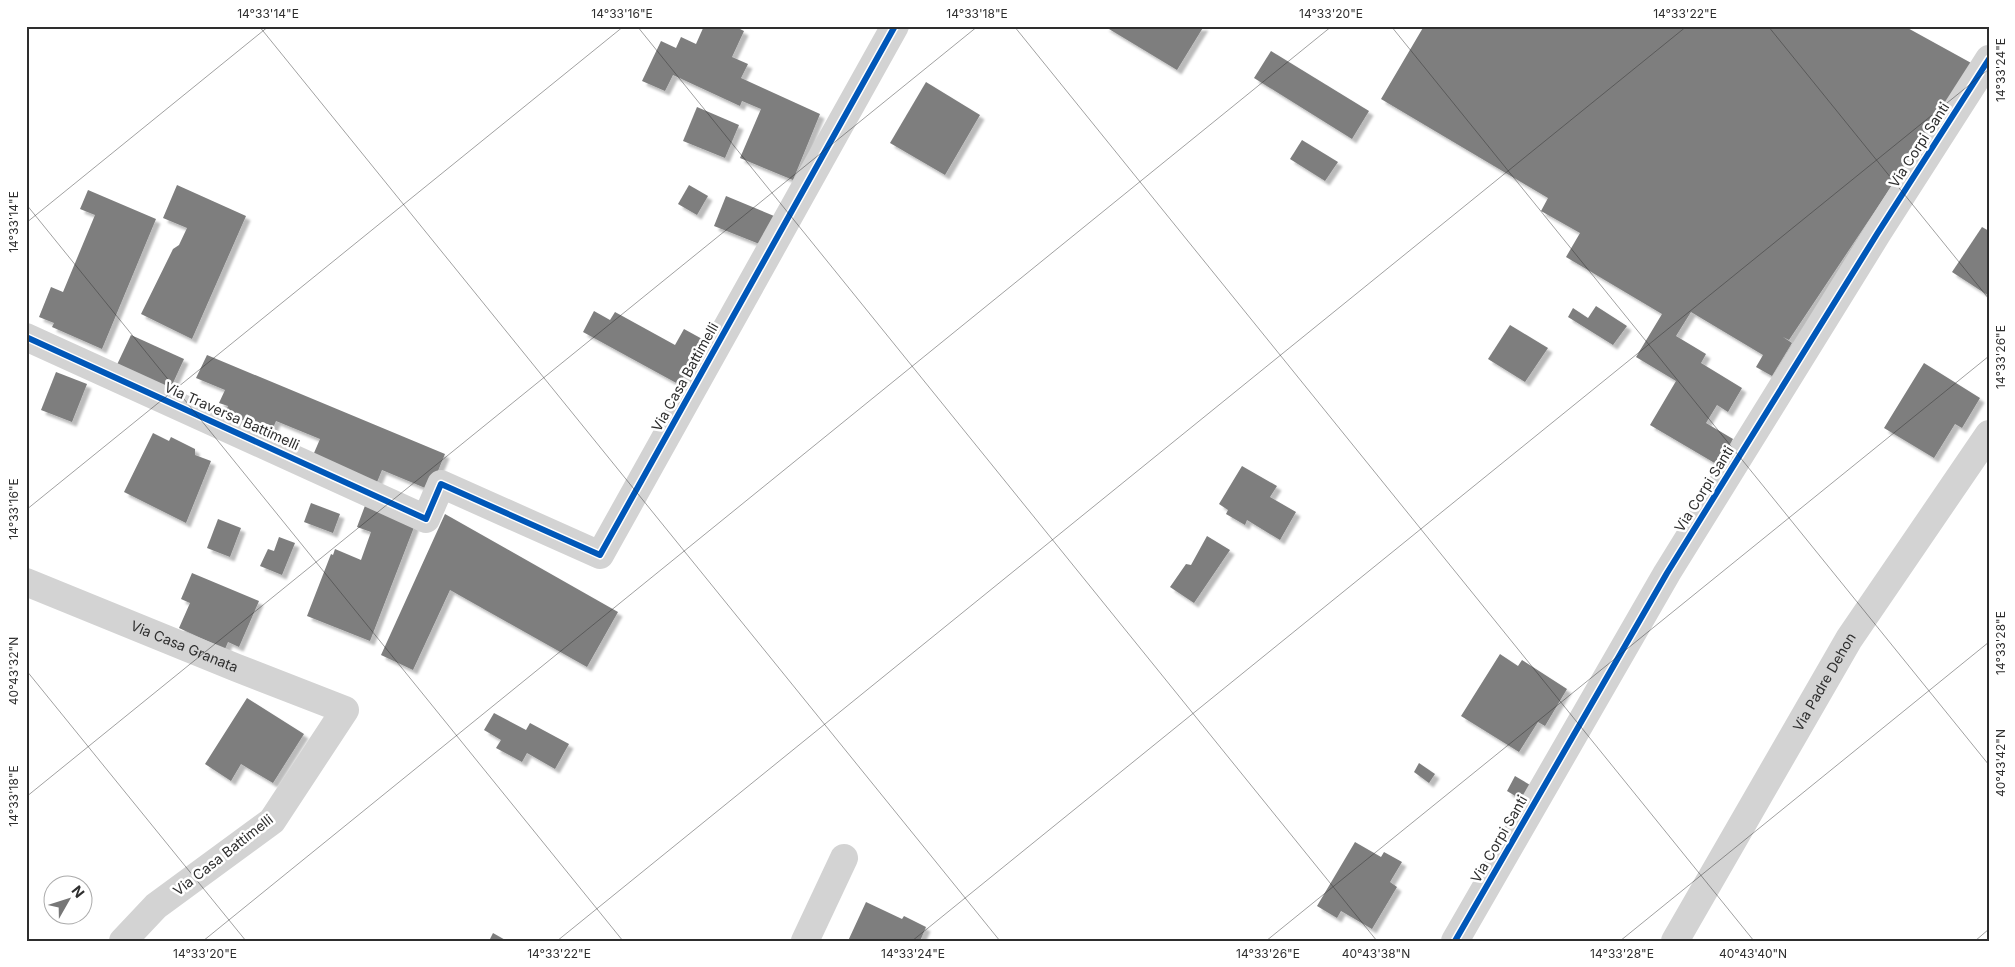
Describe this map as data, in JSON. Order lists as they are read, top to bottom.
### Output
{
  "streets": {
    "street": [
      "Via Corpi Santi",
      "Via Casa Battimelli",
      "Via Traversa Battimelli",
      "Via Casa Granata",
      "Via Padre Dehon"
    ]
  },
  "crossings": [
    ["Via Casa Battimelli", "Via Traversa Battimelli"],
    ["Via Casa Battimelli", "Via Casa Granata"]
  ],
  "north": "top right",
  "coordinates": [
    "14°33'14\"E",
    "14°33'16\"E",
    "14°33'18\"E",
    "14°33'20\"E",
    "14°33'22\"E",
    "14°33'24\"E",
    "14°33'26\"E",
    "14°33'28\"E",
    "40°43'32\"N",
    "40°43'42\"N",
    "40°43'38\"N",
    "40°43'40\"N"
  ]
}
